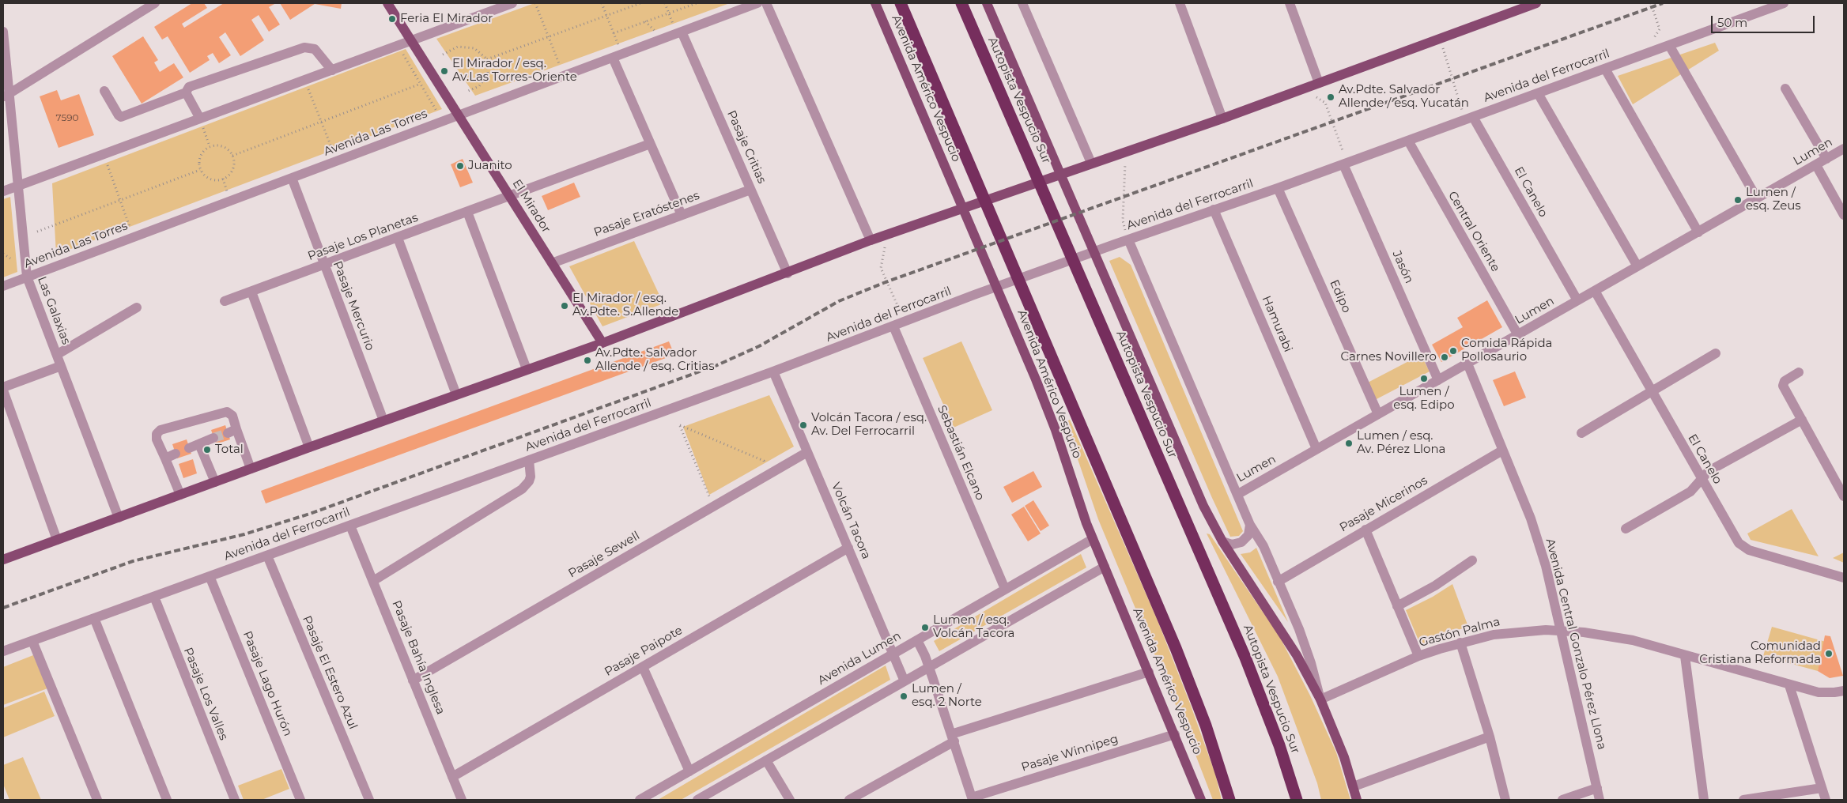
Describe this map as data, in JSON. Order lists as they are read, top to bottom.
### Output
{
  "streets": {
    "highway": ["Autopista Vespucio Sur"],
    "main road": ["Avenida Américo Vespucio", "El Mirador"],
    "street": [
      "Avenida del Ferrocarril",
      "Avenida Las Torres",
      "Pasaje Critias",
      "Lumen",
      "El Canelo",
      "Pasaje Eratóstenes",
      "Central Oriente",
      "Pasaje Los Planetas",
      "Jasón",
      "Edipo",
      "Pasaje Mercurio",
      "Las Galaxias",
      "Hamurabi",
      "Sebastián Elcano",
      "Pasaje Micerinos",
      "Volcán Tacora",
      "Pasaje Sewell",
      "Gastón Palma",
      "Avenida Central Gonzalo Pérez Llona",
      "Pasaje Paipote",
      "Pasaje Bahía Inglesa",
      "Avenida Lumen",
      "Pasaje El Estero Azul",
      "Pasaje Lago Hurón",
      "Pasaje Los Valles",
      "Pasaje Winnipeg"
    ]
  },
  "crossings": [
    ["Avenida del Ferrocarril", "El Canelo"],
    ["Avenida del Ferrocarril", "Central Oriente"],
    ["Avenida del Ferrocarril", "Jasón"],
    ["Avenida del Ferrocarril", "Edipo"],
    ["Avenida del Ferrocarril", "Hamurabi"],
    ["Avenida del Ferrocarril", "Sebastián Elcano"],
    ["Avenida del Ferrocarril", "Volcán Tacora"],
    ["Avenida del Ferrocarril", "Pasaje Bahía Inglesa"],
    ["Avenida del Ferrocarril", "Pasaje El Estero Azul"],
    ["Avenida del Ferrocarril", "Pasaje Lago Hurón"],
    ["Avenida del Ferrocarril", "Pasaje Los Valles"],
    ["Avenida Américo Vespucio", "Avenida Lumen"],
    ["Avenida Américo Vespucio", "Pasaje Winnipeg"],
    ["Avenida Las Torres", "Pasaje Critias"],
    ["Avenida Las Torres", "El Mirador"],
    ["Avenida Las Torres", "Pasaje Mercurio"],
    ["Avenida Las Torres", "Las Galaxias"],
    ["Pasaje Critias", "Pasaje Eratóstenes"],
    ["Lumen", "El Canelo"],
    ["Lumen", "Central Oriente"],
    ["Lumen", "Jasón"],
    ["Lumen", "Edipo"],
    ["Lumen", "Hamurabi"],
    ["Lumen", "Avenida Central Gonzalo Pérez Llona"],
    ["El Mirador", "Pasaje Eratóstenes"],
    ["El Mirador", "Pasaje Los Planetas"],
    ["Pasaje Los Planetas", "Pasaje Mercurio"],
    ["Sebastián Elcano", "Avenida Lumen"],
    ["Pasaje Micerinos", "Avenida Central Gonzalo Pérez Llona"],
    ["Volcán Tacora", "Pasaje Sewell"],
    ["Volcán Tacora", "Pasaje Paipote"],
    ["Volcán Tacora", "Avenida Lumen"],
    ["Pasaje Sewell", "Pasaje Bahía Inglesa"],
    ["Gastón Palma", "Avenida Central Gonzalo Pérez Llona"],
    ["Pasaje Paipote", "Pasaje Bahía Inglesa"]
  ],
  "places": [
    "Feria El Mirador",
    "El Mirador / esq. Av.Las Torres-Oriente",
    "Av.Pdte. Salvador Allende / esq. Yucatán",
    "Juanito",
    "Lumen / esq. Zeus",
    "El Mirador / esq. Av.Pdte. S.Allende",
    "Comida Rápida Pollosaurio",
    "Carnes Novillero",
    "Av.Pdte. Salvador Allende / esq. Critias",
    "Lumen / esq. Edipo",
    "Volcán Tacora / esq. Av. Del Ferrocarril",
    "Lumen / esq. Av. Pérez Llona",
    "Total",
    "Lumen / esq. Volcán Tacora",
    "Comunidad Cristiana Reformada",
    "Lumen / esq. 2 Norte"
  ],
  "house_numbers": ["7590"],
  "scale_bar": "50 m"
}
